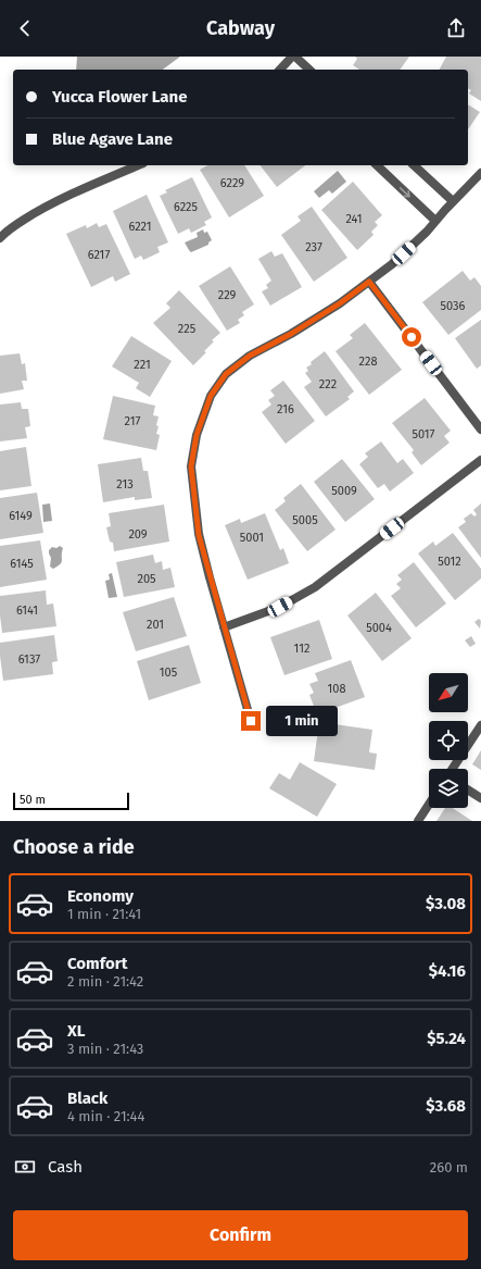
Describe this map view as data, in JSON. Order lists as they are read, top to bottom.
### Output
{
  "house_numbers": [
    "6229",
    "6225",
    "241",
    "6221",
    "237",
    "6217",
    "229",
    "5036",
    "225",
    "228",
    "221",
    "222",
    "216",
    "217",
    "5017",
    "213",
    "5009",
    "6149",
    "5005",
    "209",
    "5001",
    "5012",
    "6145",
    "205",
    "6141",
    "201",
    "5004",
    "112",
    "6137",
    "105",
    "108"
  ],
  "scale_bar": "50 m",
  "north": "bottom left",
  "page": {
    "header": "Cabway",
    "banner": ["Yucca Flower Lane", "Blue Agave Lane"],
    "bubble": "1 min",
    "scale": "50 m",
    "heading": "Choose a ride",
    "list": [
      {
        "name": "Economy",
        "note": "1 min · 21:41",
        "value": "$3.08"
      },
      {
        "name": "Comfort",
        "note": "2 min · 21:42",
        "value": "$4.16"
      },
      {
        "name": "XL",
        "note": "3 min · 21:43",
        "value": "$5.24"
      },
      {
        "name": "Black",
        "note": "4 min · 21:44",
        "value": "$3.68"
      }
    ],
    "pay": ["Cash", "260 m"],
    "buttons": "Confirm"
  }
}
